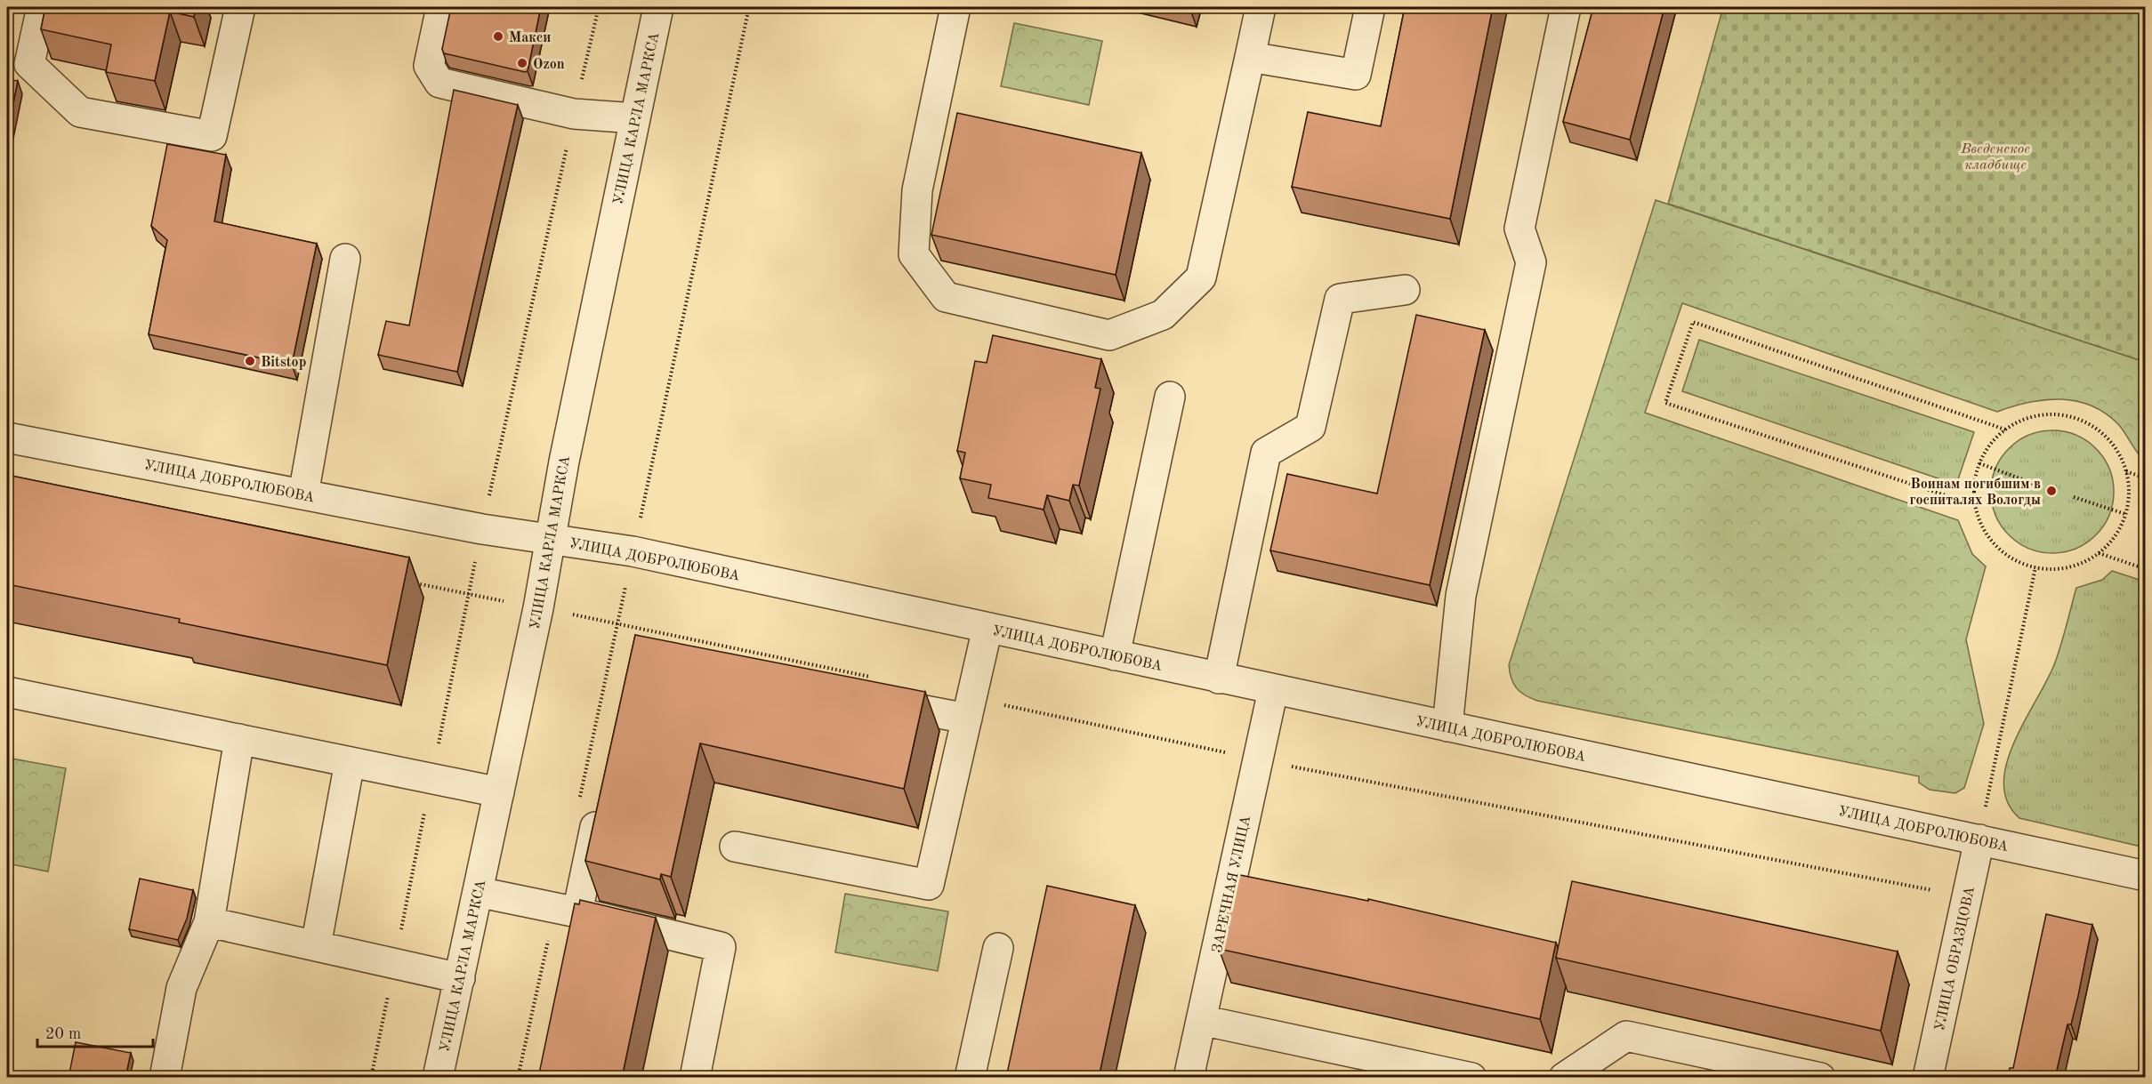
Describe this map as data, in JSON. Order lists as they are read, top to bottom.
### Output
{
  "streets": {
    "street": [
      "УЛИЦА КАРЛА МАРКСА",
      "УЛИЦА ДОБРОЛЮБОВА",
      "ЗАРЕЧНАЯ УЛИЦА",
      "УЛИЦА ОБРАЗЦОВА"
    ]
  },
  "crossings": [
    ["УЛИЦА КАРЛА МАРКСА", "УЛИЦА ДОБРОЛЮБОВА"],
    ["УЛИЦА ДОБРОЛЮБОВА", "ЗАРЕЧНАЯ УЛИЦА"],
    ["УЛИЦА ДОБРОЛЮБОВА", "УЛИЦА ОБРАЗЦОВА"]
  ],
  "parks": ["Введенское кладбище"],
  "places": [
    "Макси",
    "Ozon",
    "Bitstop",
    "Воинам погибшим в госпиталях Вологды"
  ],
  "scale_bar": "20 m"
}
